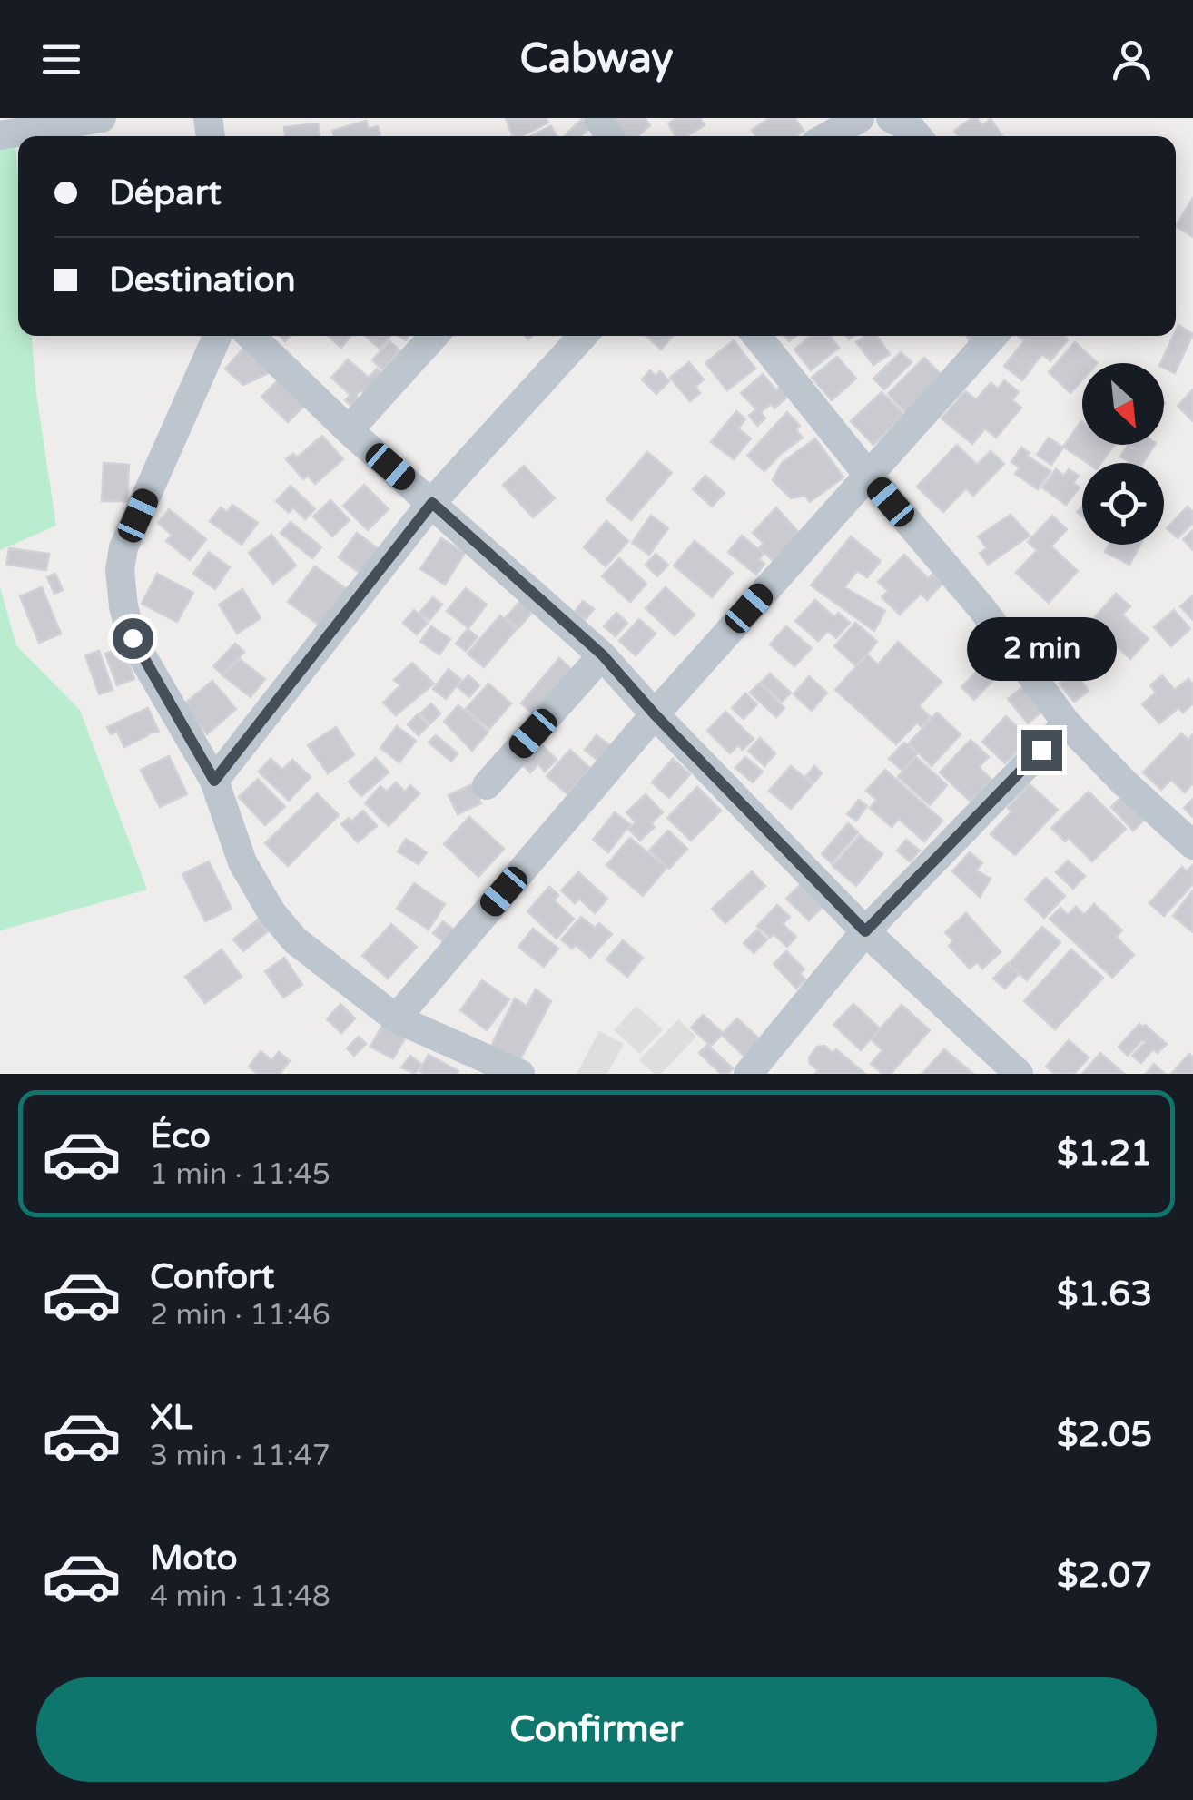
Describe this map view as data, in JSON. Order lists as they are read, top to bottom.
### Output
{
  "north": "bottom right",
  "page": {
    "header": "Cabway",
    "banner": ["Départ", "Destination"],
    "bubble": "2 min",
    "list": [
      {
        "name": "Éco",
        "note": "1 min · 11:45",
        "value": "$1.21"
      },
      {
        "name": "Confort",
        "note": "2 min · 11:46",
        "value": "$1.63"
      },
      {
        "name": "XL",
        "note": "3 min · 11:47",
        "value": "$2.05"
      },
      {
        "name": "Moto",
        "note": "4 min · 11:48",
        "value": "$2.07"
      }
    ],
    "buttons": "Confirmer"
  }
}
